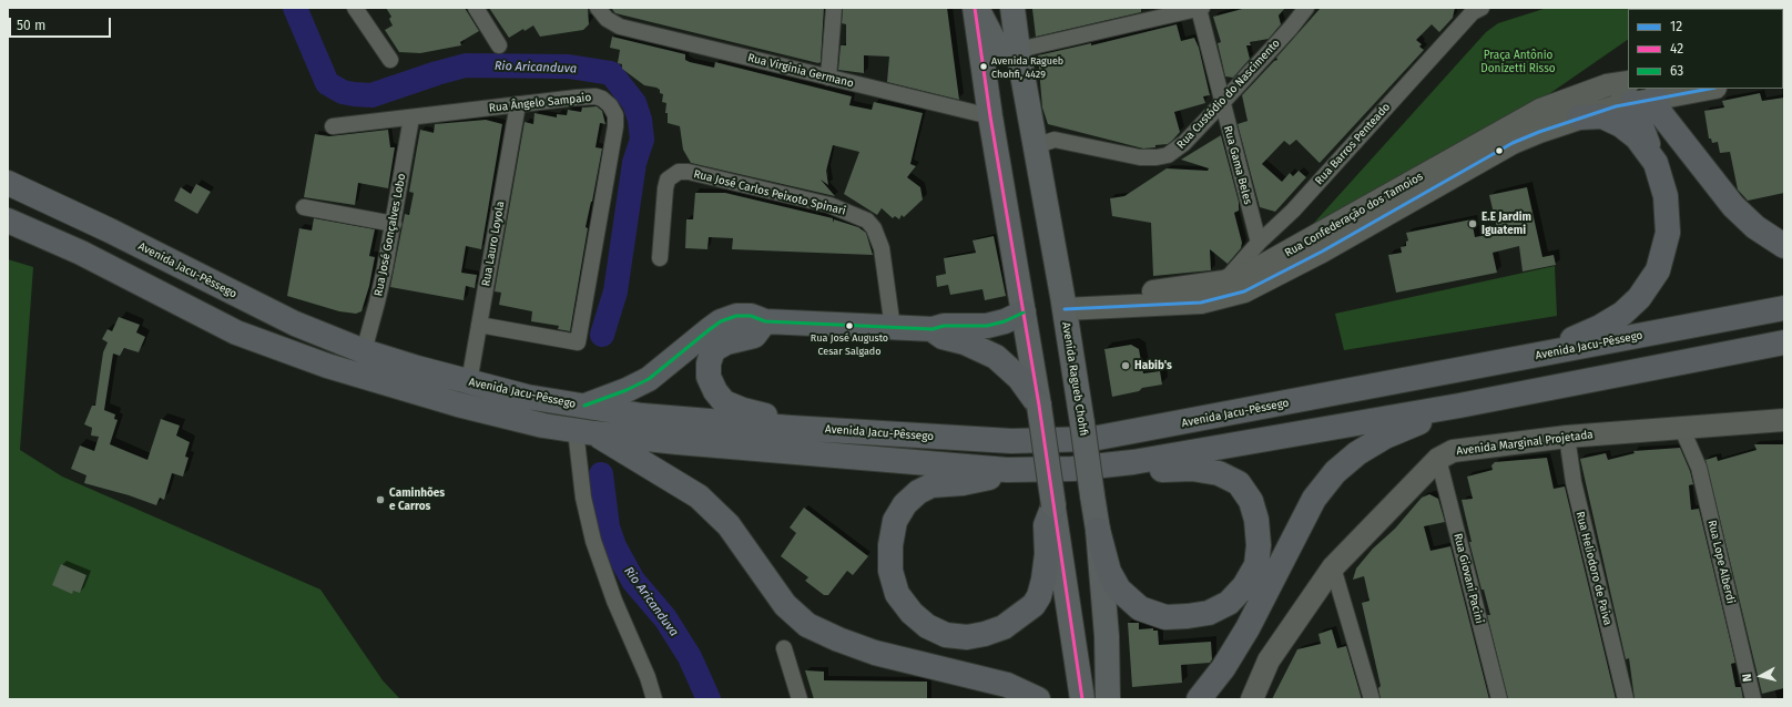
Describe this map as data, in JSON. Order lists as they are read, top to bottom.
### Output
{
  "streets": {
    "highway": ["Avenida Jacu-Pêssego"],
    "main road": ["Rua Confederação dos Tamoios", "Avenida Ragueb Chohfi", "Avenida Marginal Projetada"],
    "street": [
      "Rua Virginia Germano",
      "Rua Custódio do Nascimento",
      "Rua Ângelo Sampaio",
      "Rua Barros Penteado",
      "Rua Gama Beles",
      "Rua José Carlos Peixoto Spinari",
      "Rua José Gonçalves Lobo",
      "Rua Lauro Loyola",
      "Rua Lope Alberdi",
      "Rua Heliodoro de Paiva",
      "Rua Giovani Pacini"
    ]
  },
  "crossings": [
    ["Rua Custódio do Nascimento", "Rua Gama Beles"],
    ["Rua Custódio do Nascimento", "Avenida Ragueb Chohfi"],
    ["Rua Ângelo Sampaio", "Rua José Gonçalves Lobo"],
    ["Rua Ângelo Sampaio", "Rua Lauro Loyola"],
    ["Rua Barros Penteado", "Rua Gama Beles"],
    ["Rua Barros Penteado", "Rua Confederação dos Tamoios"],
    ["Rua Confederação dos Tamoios", "Avenida Ragueb Chohfi"],
    ["Rua José Gonçalves Lobo", "Avenida Jacu-Pêssego"],
    ["Rua Lauro Loyola", "Avenida Jacu-Pêssego"],
    ["Avenida Marginal Projetada", "Rua Lope Alberdi"],
    ["Avenida Marginal Projetada", "Rua Heliodoro de Paiva"],
    ["Avenida Marginal Projetada", "Rua Giovani Pacini"]
  ],
  "water": ["Rio Aricanduva"],
  "parks": ["Praça Antônio Donizetti Risso"],
  "places": [
    "Avenida Ragueb Chohfi, 4429",
    "E.E Jardim Iguatemi",
    "Rua José Augusto Cesar Salgado",
    "Habib's",
    "Caminhões e Carros"
  ],
  "lines": ["transit line 42", "transit line 12", "transit line 63"],
  "legend": ["12", "42", "63"],
  "scale_bar": "50 m",
  "north": "left"
}
